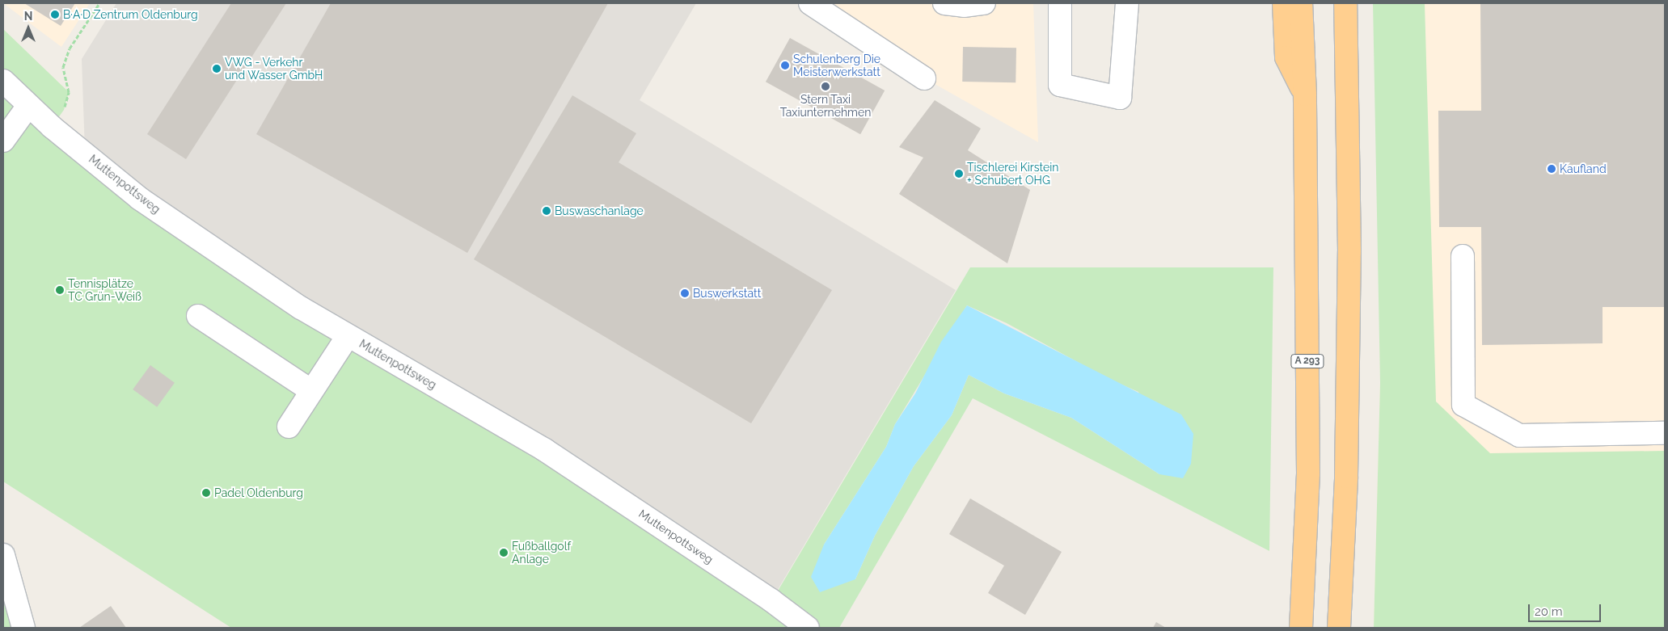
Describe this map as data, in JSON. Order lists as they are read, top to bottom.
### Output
{
  "streets": {
    "highway": ["A 293"],
    "street": ["Muttenpottsweg"]
  },
  "places": [
    "B·A·D Zentrum Oldenburg",
    "Schulenberg Die Meisterwerkstatt",
    "VWG - Verkehr und Wasser GmbH",
    "Stern Taxi Taxiunternehmen",
    "Kaufland",
    "Tischlerei Kirstein + Schubert OHG",
    "Buswaschanlage",
    "Tennisplätze TC Grün-Weiß",
    "Buswerkstatt",
    "Padel Oldenburg",
    "Fußballgolf Anlage"
  ],
  "scale_bar": "20 m",
  "north": "top"
}
